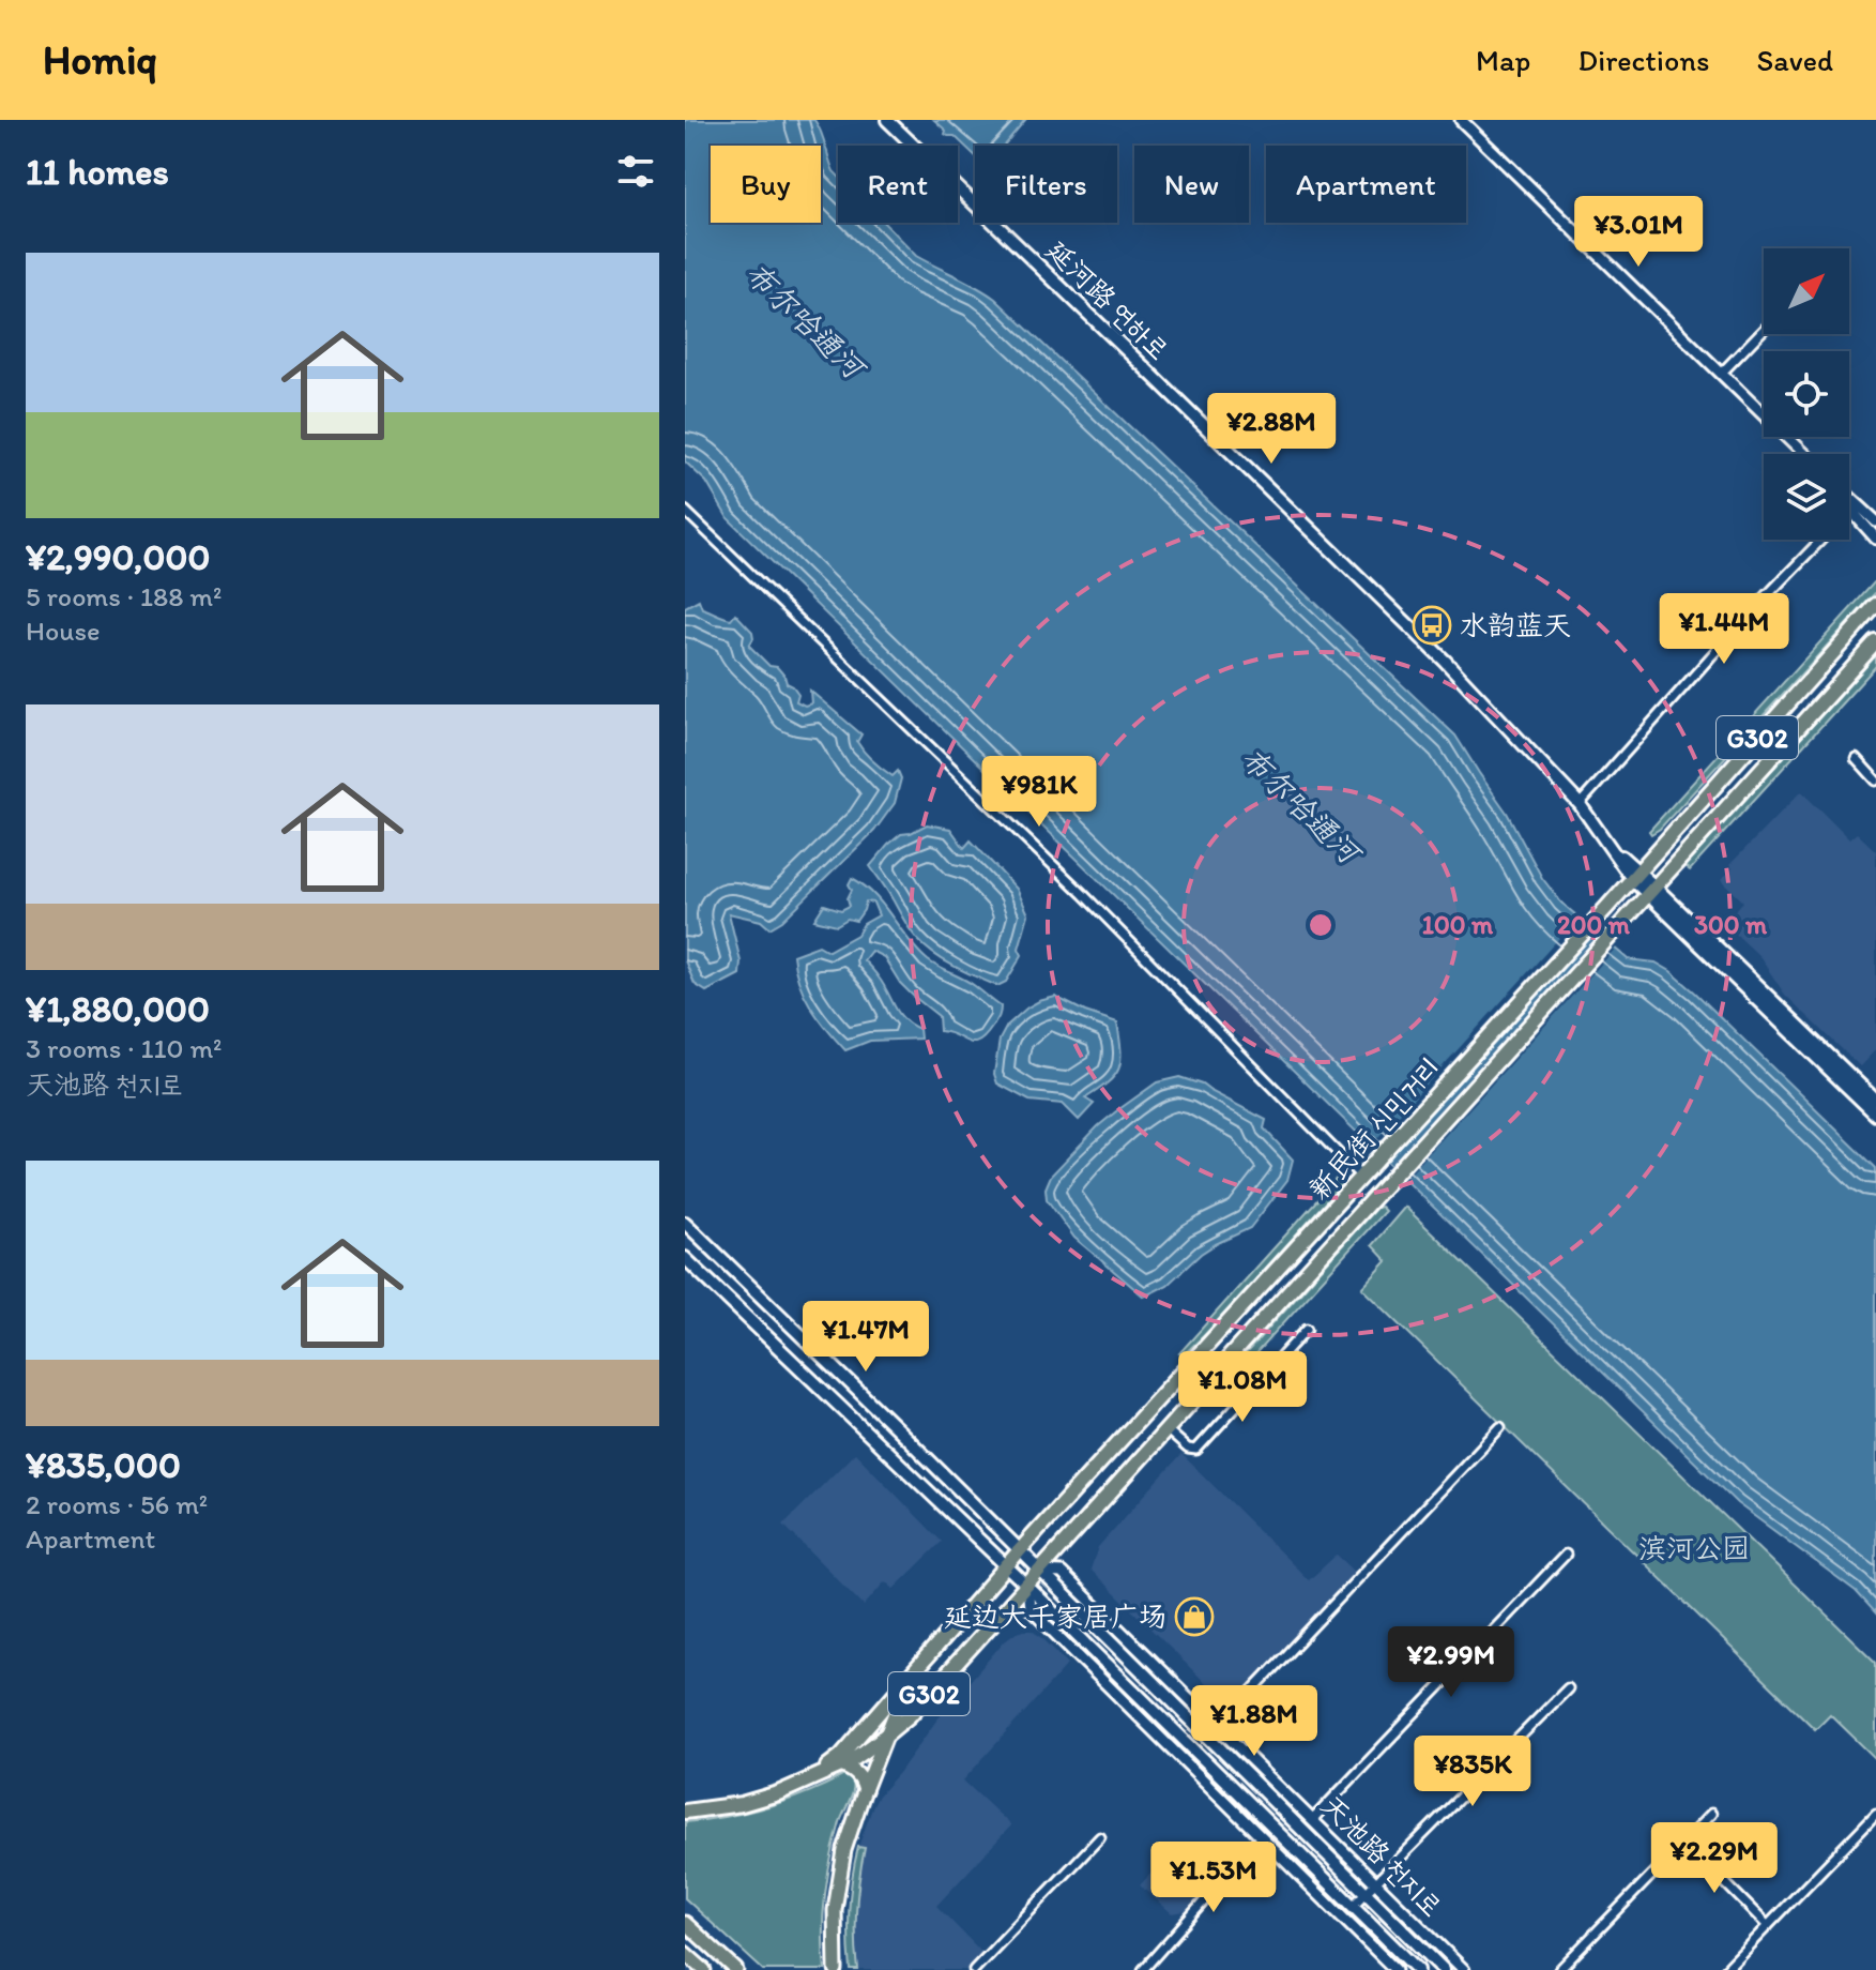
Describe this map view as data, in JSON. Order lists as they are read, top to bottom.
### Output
{
  "streets": {
    "highway": ["G302", "新民街 신민거리"],
    "main road": ["延河路 연하로", "天池路 천지로"]
  },
  "crossings": [
    ["延河路 연하로", "新民街 신민거리"],
    ["新民街 신민거리", "天池路 천지로"]
  ],
  "water": ["布尔哈通河"],
  "parks": ["滨河公园"],
  "places": {
    "bus stop": ["水韵蓝天"],
    "shop": ["延边大千家居广场"]
  },
  "north": "top right",
  "page": {
    "header": "Homiq",
    "nav": ["Map", "Directions", "Saved"],
    "heading": "11 homes",
    "chip": [
      "Buy",
      "Rent",
      "Filters",
      "New",
      "Apartment"
    ],
    "price": [
      "¥3.01M",
      "¥2.88M",
      "¥1.44M",
      "¥981K",
      "¥1.47M",
      "¥1.08M",
      "¥2.99M",
      "¥1.88M",
      "¥835K",
      "¥2.29M",
      "¥1.53M"
    ],
    "list": [
      {
        "name": "¥2,990,000",
        "note": "5 rooms · 188 m² · House"
      },
      {
        "name": "¥1,880,000",
        "note": "3 rooms · 110 m² · 天池路 천지로"
      },
      {
        "name": "¥835,000",
        "note": "2 rooms · 56 m² · Apartment"
      }
    ]
  },
  "rings": ["100 m", "200 m", "300 m"]
}
